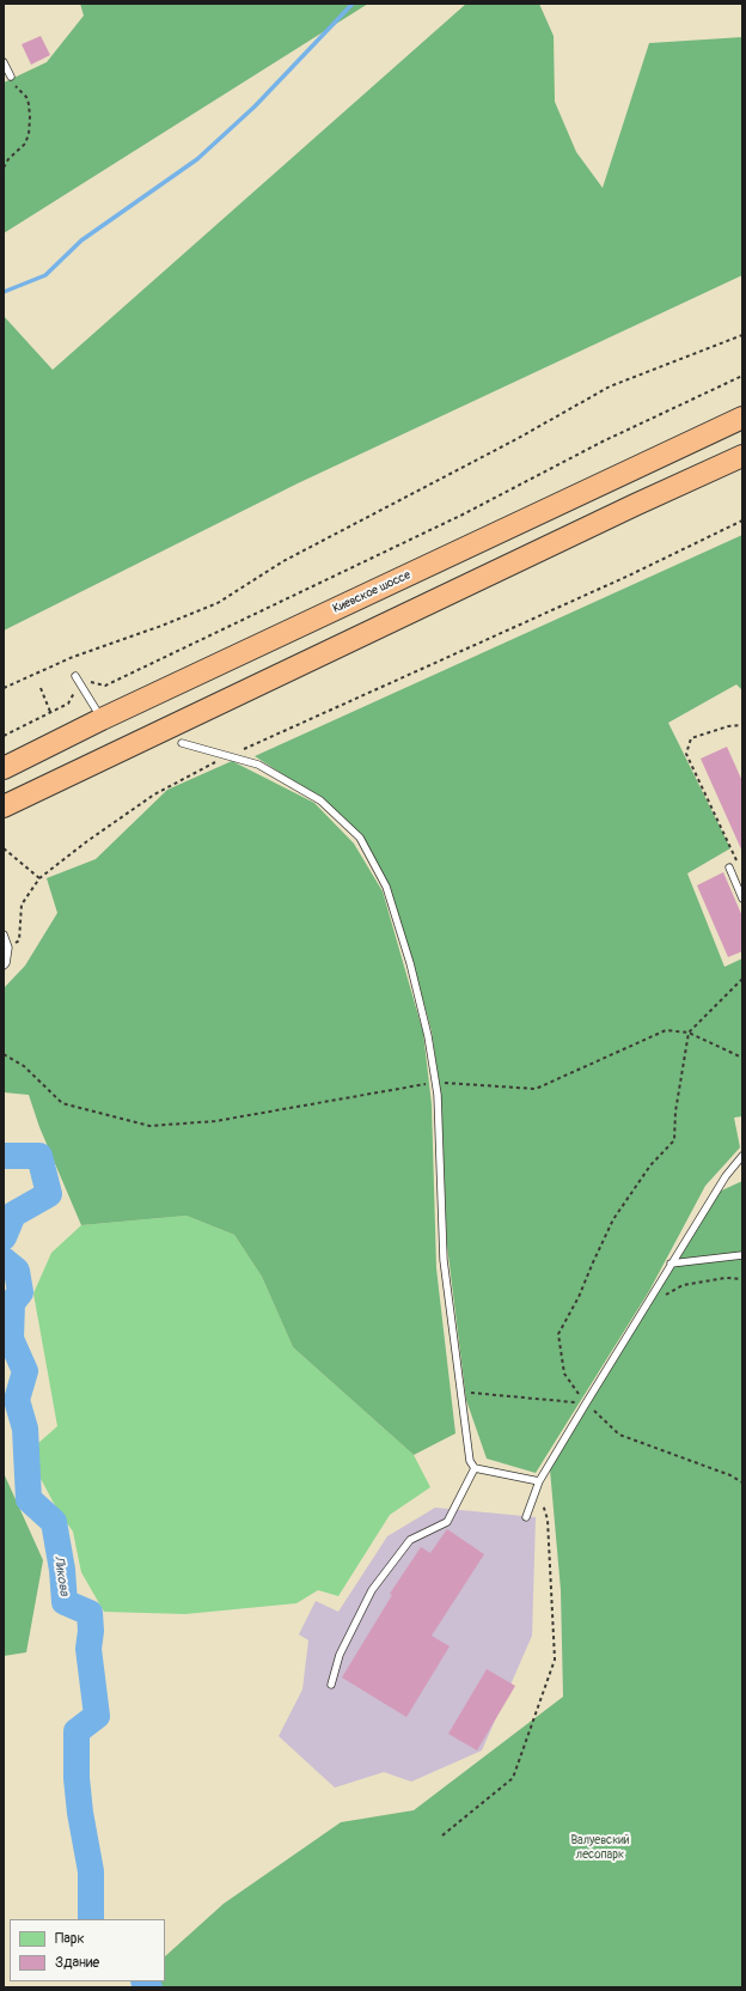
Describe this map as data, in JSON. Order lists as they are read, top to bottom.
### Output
{
  "streets": {
    "highway": ["Киевское шоссе"]
  },
  "water": ["Ликова"],
  "parks": ["Валуевский лесопарк"],
  "legend": ["Парк", "Здание"]
}
